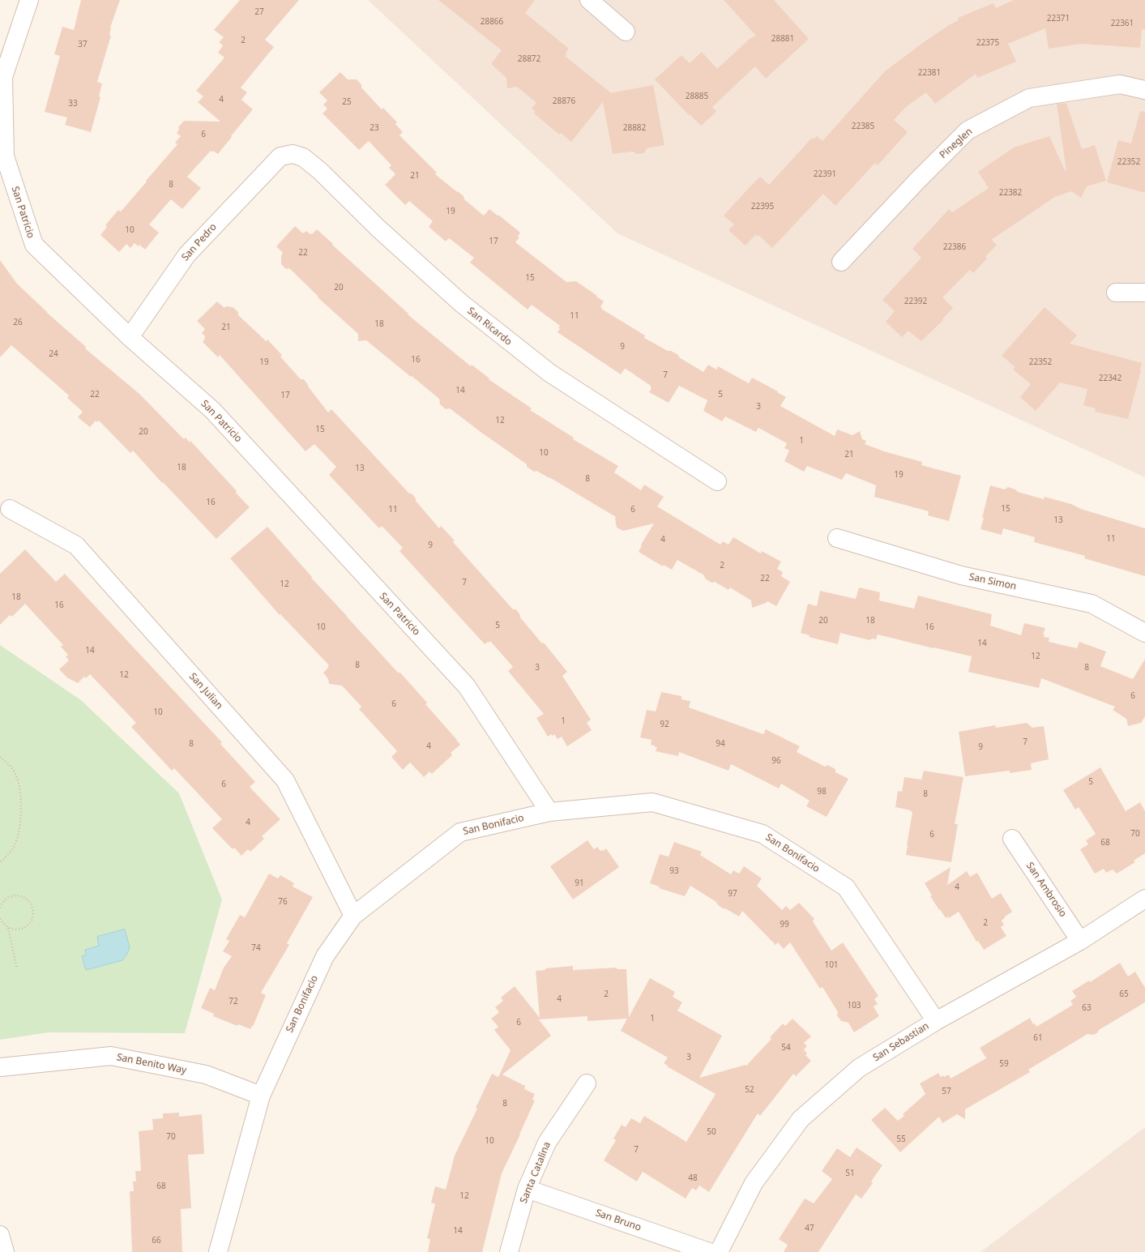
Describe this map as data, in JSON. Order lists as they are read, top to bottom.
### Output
{
  "streets": {
    "street": [
      "Pineglen",
      "San Patricio",
      "San Pedro",
      "San Ricardo",
      "San Simon",
      "San Julian",
      "San Bonifacio",
      "San Ambrosio",
      "San Sebastian",
      "San Benito Way",
      "Santa Catalina",
      "San Bruno"
    ]
  },
  "crossings": [
    ["San Patricio", "San Pedro"],
    ["San Patricio", "San Bonifacio"],
    ["San Pedro", "San Ricardo"],
    ["San Julian", "San Bonifacio"],
    ["San Bonifacio", "San Sebastian"],
    ["San Bonifacio", "San Benito Way"],
    ["San Ambrosio", "San Sebastian"],
    ["Santa Catalina", "San Bruno"]
  ],
  "house_numbers": [
    "27",
    "22371",
    "28866",
    "22361",
    "28881",
    "2",
    "22375",
    "37",
    "28872",
    "22381",
    "28885",
    "4",
    "28876",
    "25",
    "33",
    "22385",
    "23",
    "28882",
    "6",
    "22352",
    "22391",
    "21",
    "8",
    "22382",
    "22395",
    "19",
    "10",
    "17",
    "22386",
    "22",
    "15",
    "20",
    "22392",
    "11",
    "26",
    "18",
    "21",
    "9",
    "24",
    "16",
    "19",
    "22352",
    "7",
    "22342",
    "14",
    "22",
    "5",
    "17",
    "3",
    "12",
    "15",
    "20",
    "1",
    "10",
    "21",
    "18",
    "13",
    "19",
    "8",
    "16",
    "15",
    "11",
    "6",
    "13",
    "11",
    "4",
    "9",
    "2",
    "22",
    "7",
    "12",
    "18",
    "16",
    "20",
    "18",
    "5",
    "10",
    "16",
    "14",
    "14",
    "12",
    "8",
    "3",
    "8",
    "12",
    "6",
    "6",
    "10",
    "1",
    "92",
    "7",
    "8",
    "94",
    "4",
    "9",
    "96",
    "5",
    "6",
    "98",
    "8",
    "4",
    "70",
    "6",
    "68",
    "93",
    "91",
    "4",
    "97",
    "76",
    "2",
    "99",
    "74",
    "101",
    "2",
    "65",
    "4",
    "72",
    "103",
    "63",
    "1",
    "6",
    "61",
    "54",
    "3",
    "59",
    "52",
    "57",
    "8",
    "50",
    "70",
    "55",
    "10",
    "7",
    "51",
    "48",
    "68",
    "12",
    "47",
    "14",
    "66"
  ]
}
